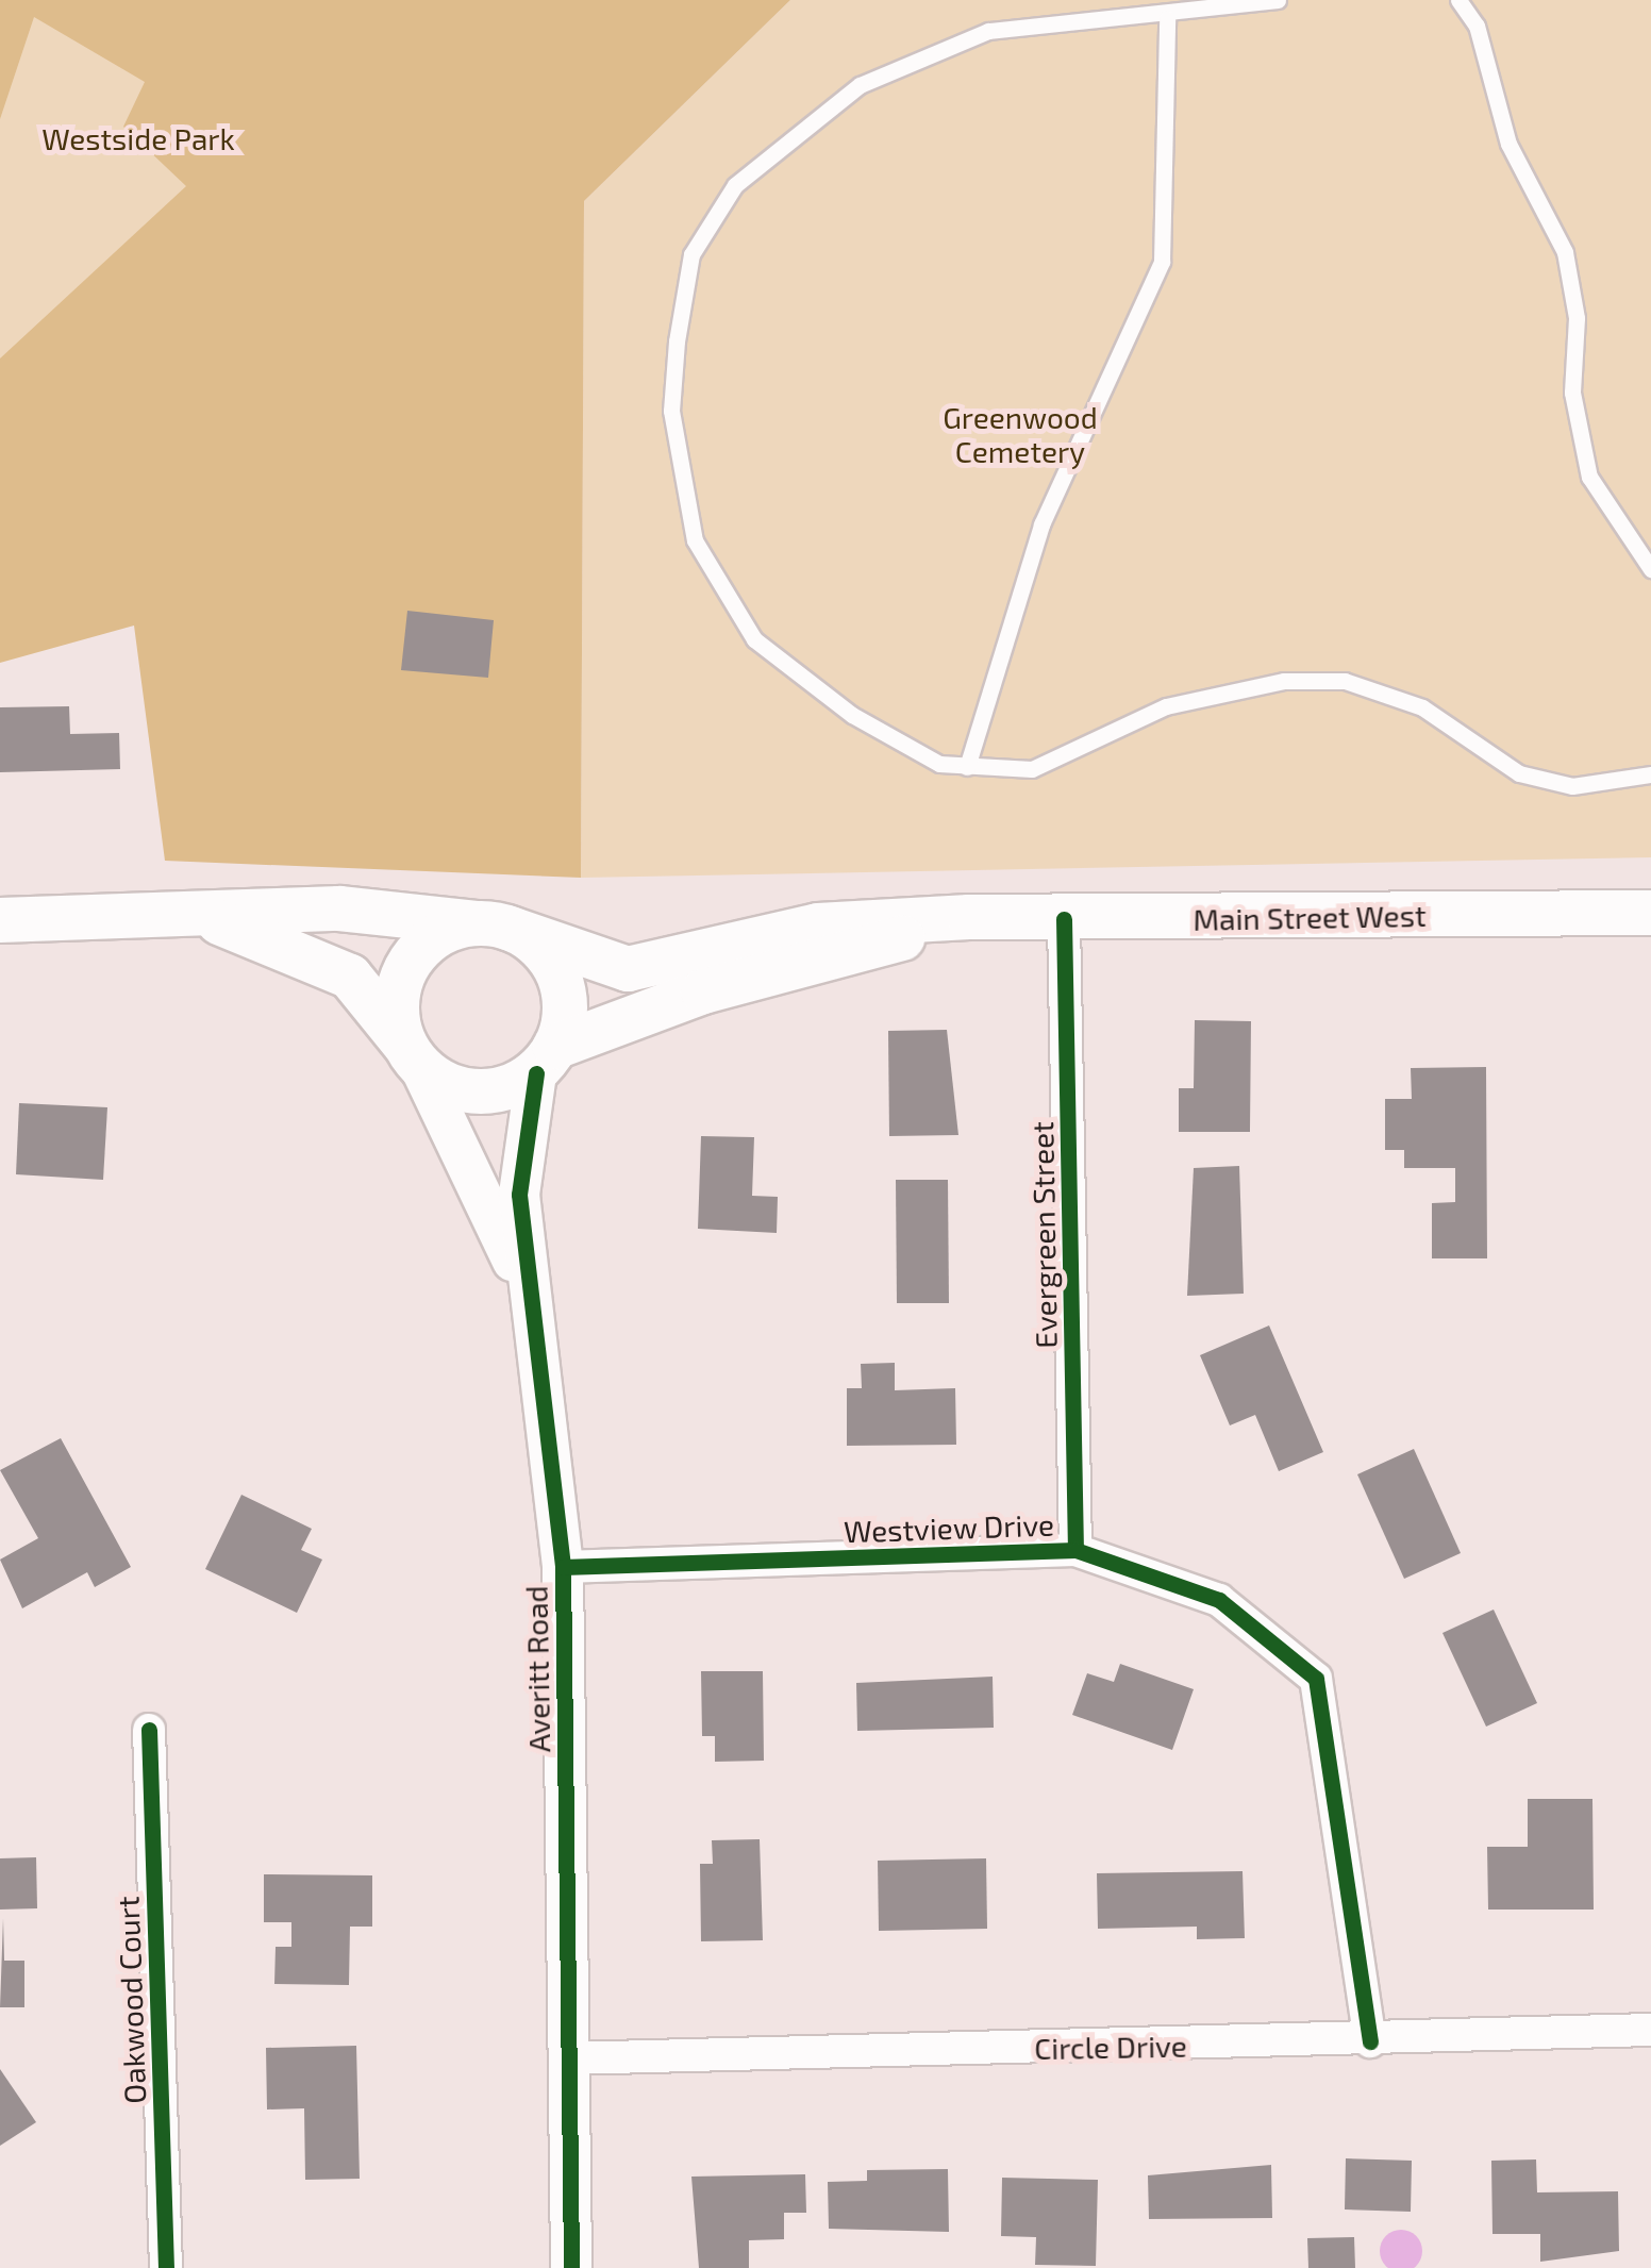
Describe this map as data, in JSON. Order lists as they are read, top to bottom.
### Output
{
  "streets": {
    "main road": ["Main Street West"],
    "street": [
      "Evergreen Street",
      "Westview Drive",
      "Averitt Road",
      "Oakwood Court",
      "Circle Drive"
    ]
  },
  "crossings": [
    ["Main Street West", "Evergreen Street"],
    ["Main Street West", "Averitt Road"],
    ["Evergreen Street", "Westview Drive"],
    ["Westview Drive", "Averitt Road"],
    ["Westview Drive", "Circle Drive"],
    ["Averitt Road", "Circle Drive"]
  ],
  "parks": ["Westside Park", "Greenwood Cemetery"]
}
